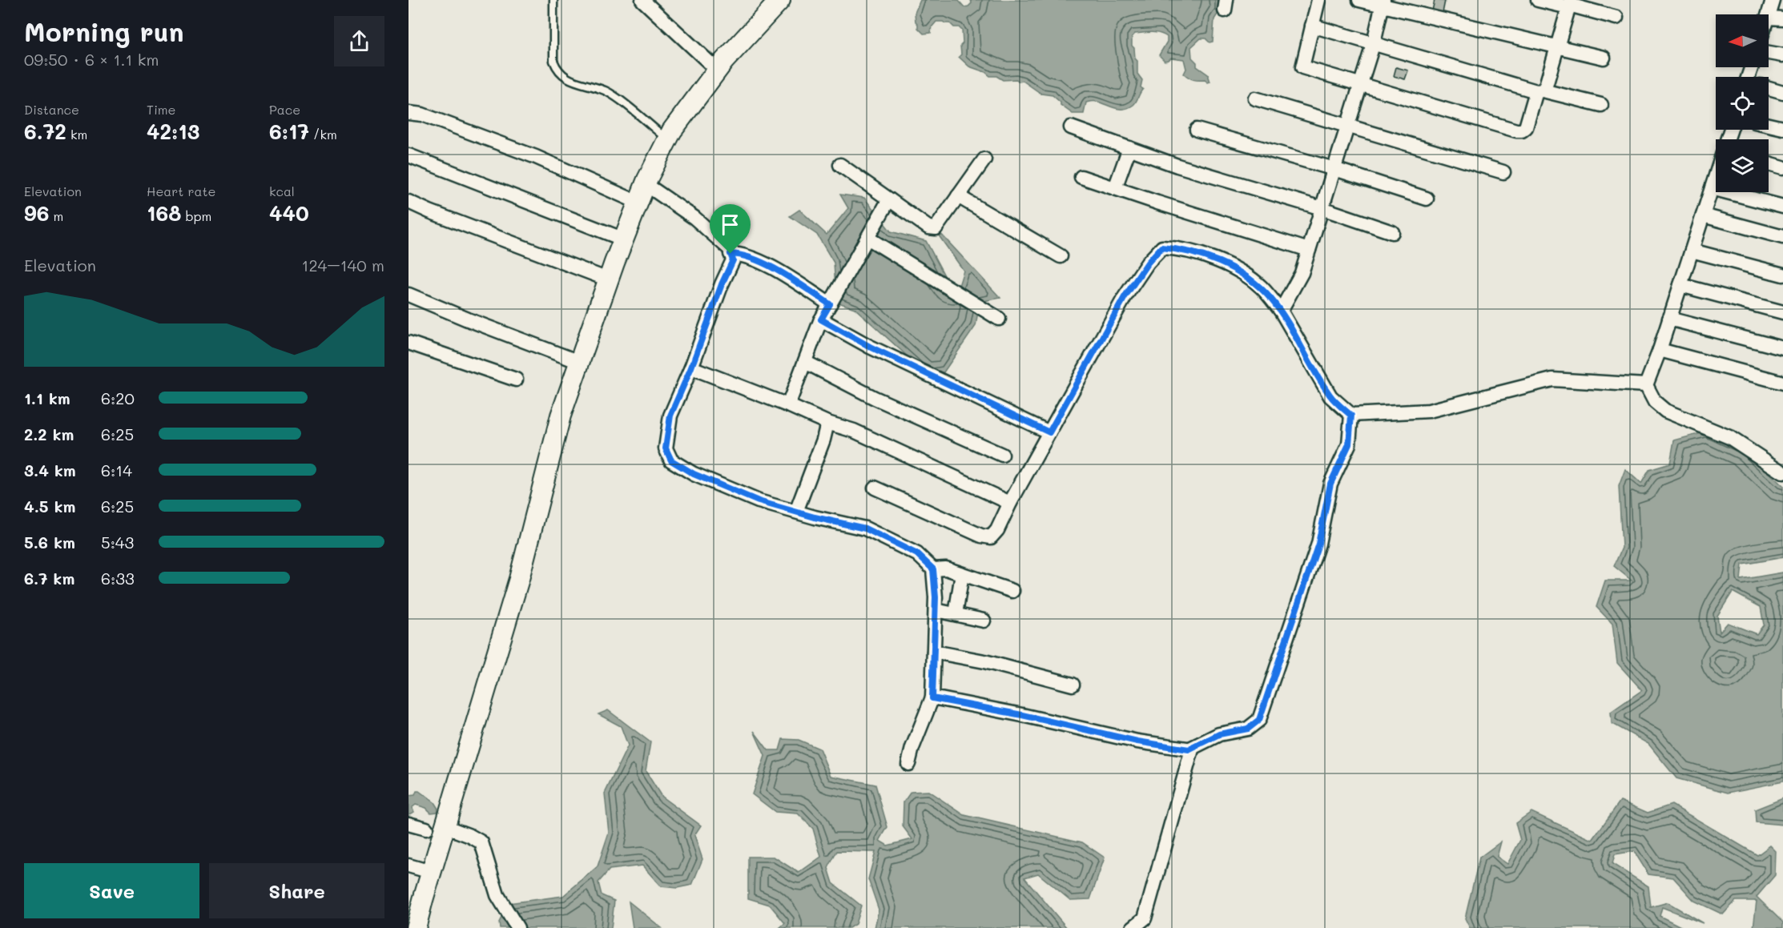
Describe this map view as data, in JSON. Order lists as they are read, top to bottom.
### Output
{
  "north": "left",
  "page": {
    "heading": ["Morning run", "09:50 · 6 × 1.1 km"],
    "stats": [
      ["Distance", "6.72 km"],
      ["Time", "42:13"],
      ["Pace", "6:17 /km"],
      ["Elevation", "96 m"],
      ["Heart rate", "168 bpm"],
      ["kcal", "440"]
    ],
    "chart": ["Elevation", "124–140 m"],
    "list": [
      {
        "name": "1.1 km",
        "note": "6:20"
      },
      {
        "name": "2.2 km",
        "note": "6:25"
      },
      {
        "name": "3.4 km",
        "note": "6:14"
      },
      {
        "name": "4.5 km",
        "note": "6:25"
      },
      {
        "name": "5.6 km",
        "note": "5:43"
      },
      {
        "name": "6.7 km",
        "note": "6:33"
      }
    ],
    "buttons": ["Save", "Share"]
  }
}
